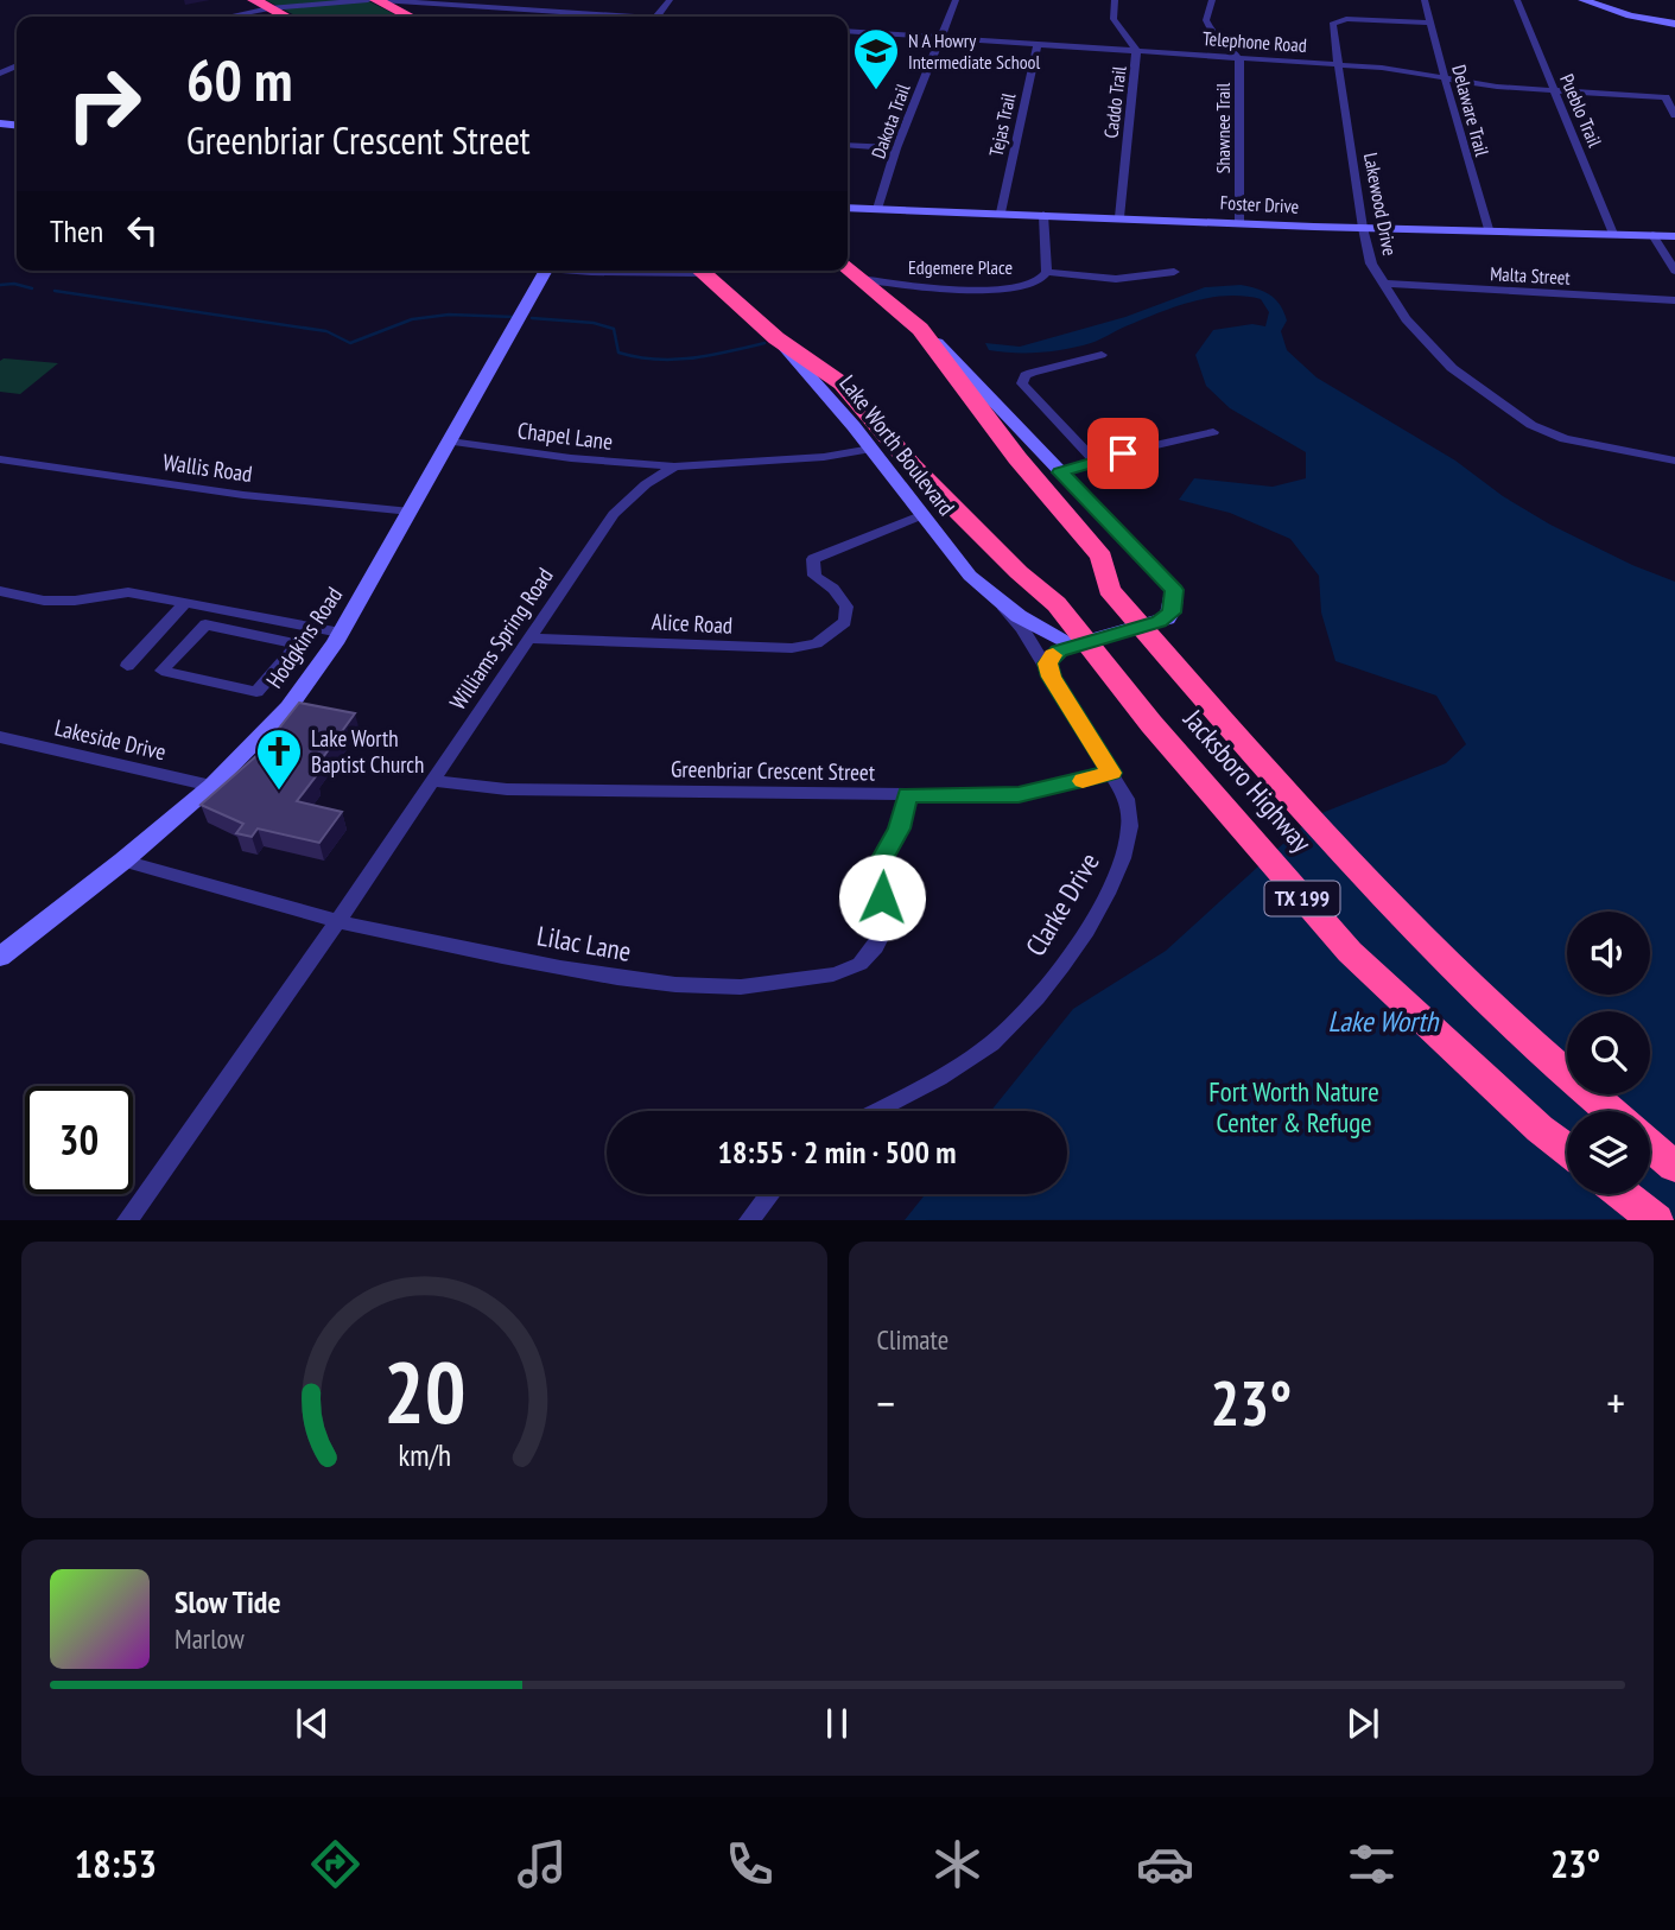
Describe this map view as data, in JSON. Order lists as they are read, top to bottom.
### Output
{
  "streets": {
    "highway": ["Lake Worth Boulevard", "Jacksboro Highway", "TX 199"],
    "street": [
      "Telephone Road",
      "Caddo Trail",
      "Delaware Trail",
      "Pueblo Trail",
      "Dakota Trail",
      "Tejas Trail",
      "Shawnee Trail",
      "Foster Drive",
      "Lakewood Drive",
      "Edgemere Place",
      "Malta Street",
      "Chapel Lane",
      "Wallis Road",
      "Alice Road",
      "Hodgkins Road",
      "Williams Spring Road",
      "Lakeside Drive",
      "Greenbriar Crescent Street",
      "Clarke Drive",
      "Lilac Lane"
    ]
  },
  "crossings": [
    ["Telephone Road", "Caddo Trail"],
    ["Telephone Road", "Delaware Trail"],
    ["Telephone Road", "Pueblo Trail"],
    ["Telephone Road", "Dakota Trail"],
    ["Telephone Road", "Tejas Trail"],
    ["Telephone Road", "Shawnee Trail"],
    ["Telephone Road", "Lakewood Drive"],
    ["Caddo Trail", "Foster Drive"],
    ["Delaware Trail", "Foster Drive"],
    ["Delaware Trail", "Lakewood Drive"],
    ["Pueblo Trail", "Foster Drive"],
    ["Dakota Trail", "Foster Drive"],
    ["Tejas Trail", "Foster Drive"],
    ["Shawnee Trail", "Foster Drive"],
    ["Foster Drive", "Lakewood Drive"],
    ["Foster Drive", "Edgemere Place"],
    ["Lakewood Drive", "Malta Street"],
    ["Edgemere Place", "TX 199"],
    ["Chapel Lane", "Hodgkins Road"],
    ["Chapel Lane", "Williams Spring Road"],
    ["Lake Worth Boulevard", "Alice Road"],
    ["Lake Worth Boulevard", "Jacksboro Highway"],
    ["Lake Worth Boulevard", "TX 199"],
    ["Lake Worth Boulevard", "Clarke Drive"],
    ["Wallis Road", "Hodgkins Road"],
    ["Alice Road", "Williams Spring Road"],
    ["Hodgkins Road", "Lakeside Drive"],
    ["Hodgkins Road", "Lilac Lane"],
    ["Williams Spring Road", "Greenbriar Crescent Street"],
    ["Williams Spring Road", "Lilac Lane"],
    ["Greenbriar Crescent Street", "Clarke Drive"],
    ["Greenbriar Crescent Street", "Lilac Lane"],
    ["Jacksboro Highway", "TX 199"]
  ],
  "water": ["Lake Worth"],
  "parks": ["Fort Worth Nature Center & Refuge"],
  "places": {
    "school or university": ["N A Howry Intermediate School"],
    "church": ["Lake Worth Baptist Church"]
  },
  "page": {
    "turn": ["60 m", "Greenbriar Crescent Street"],
    "then": "Then",
    "limit": "30",
    "trip": "18:55 · 2 min · 500 m",
    "tile": "Climate",
    "heat": ["−", "23°", "+"],
    "song": ["Slow Tide", "Marlow"],
    "tabs": ["18:53", "23°"],
    "gauge": ["20", "km/h"]
  }
}
